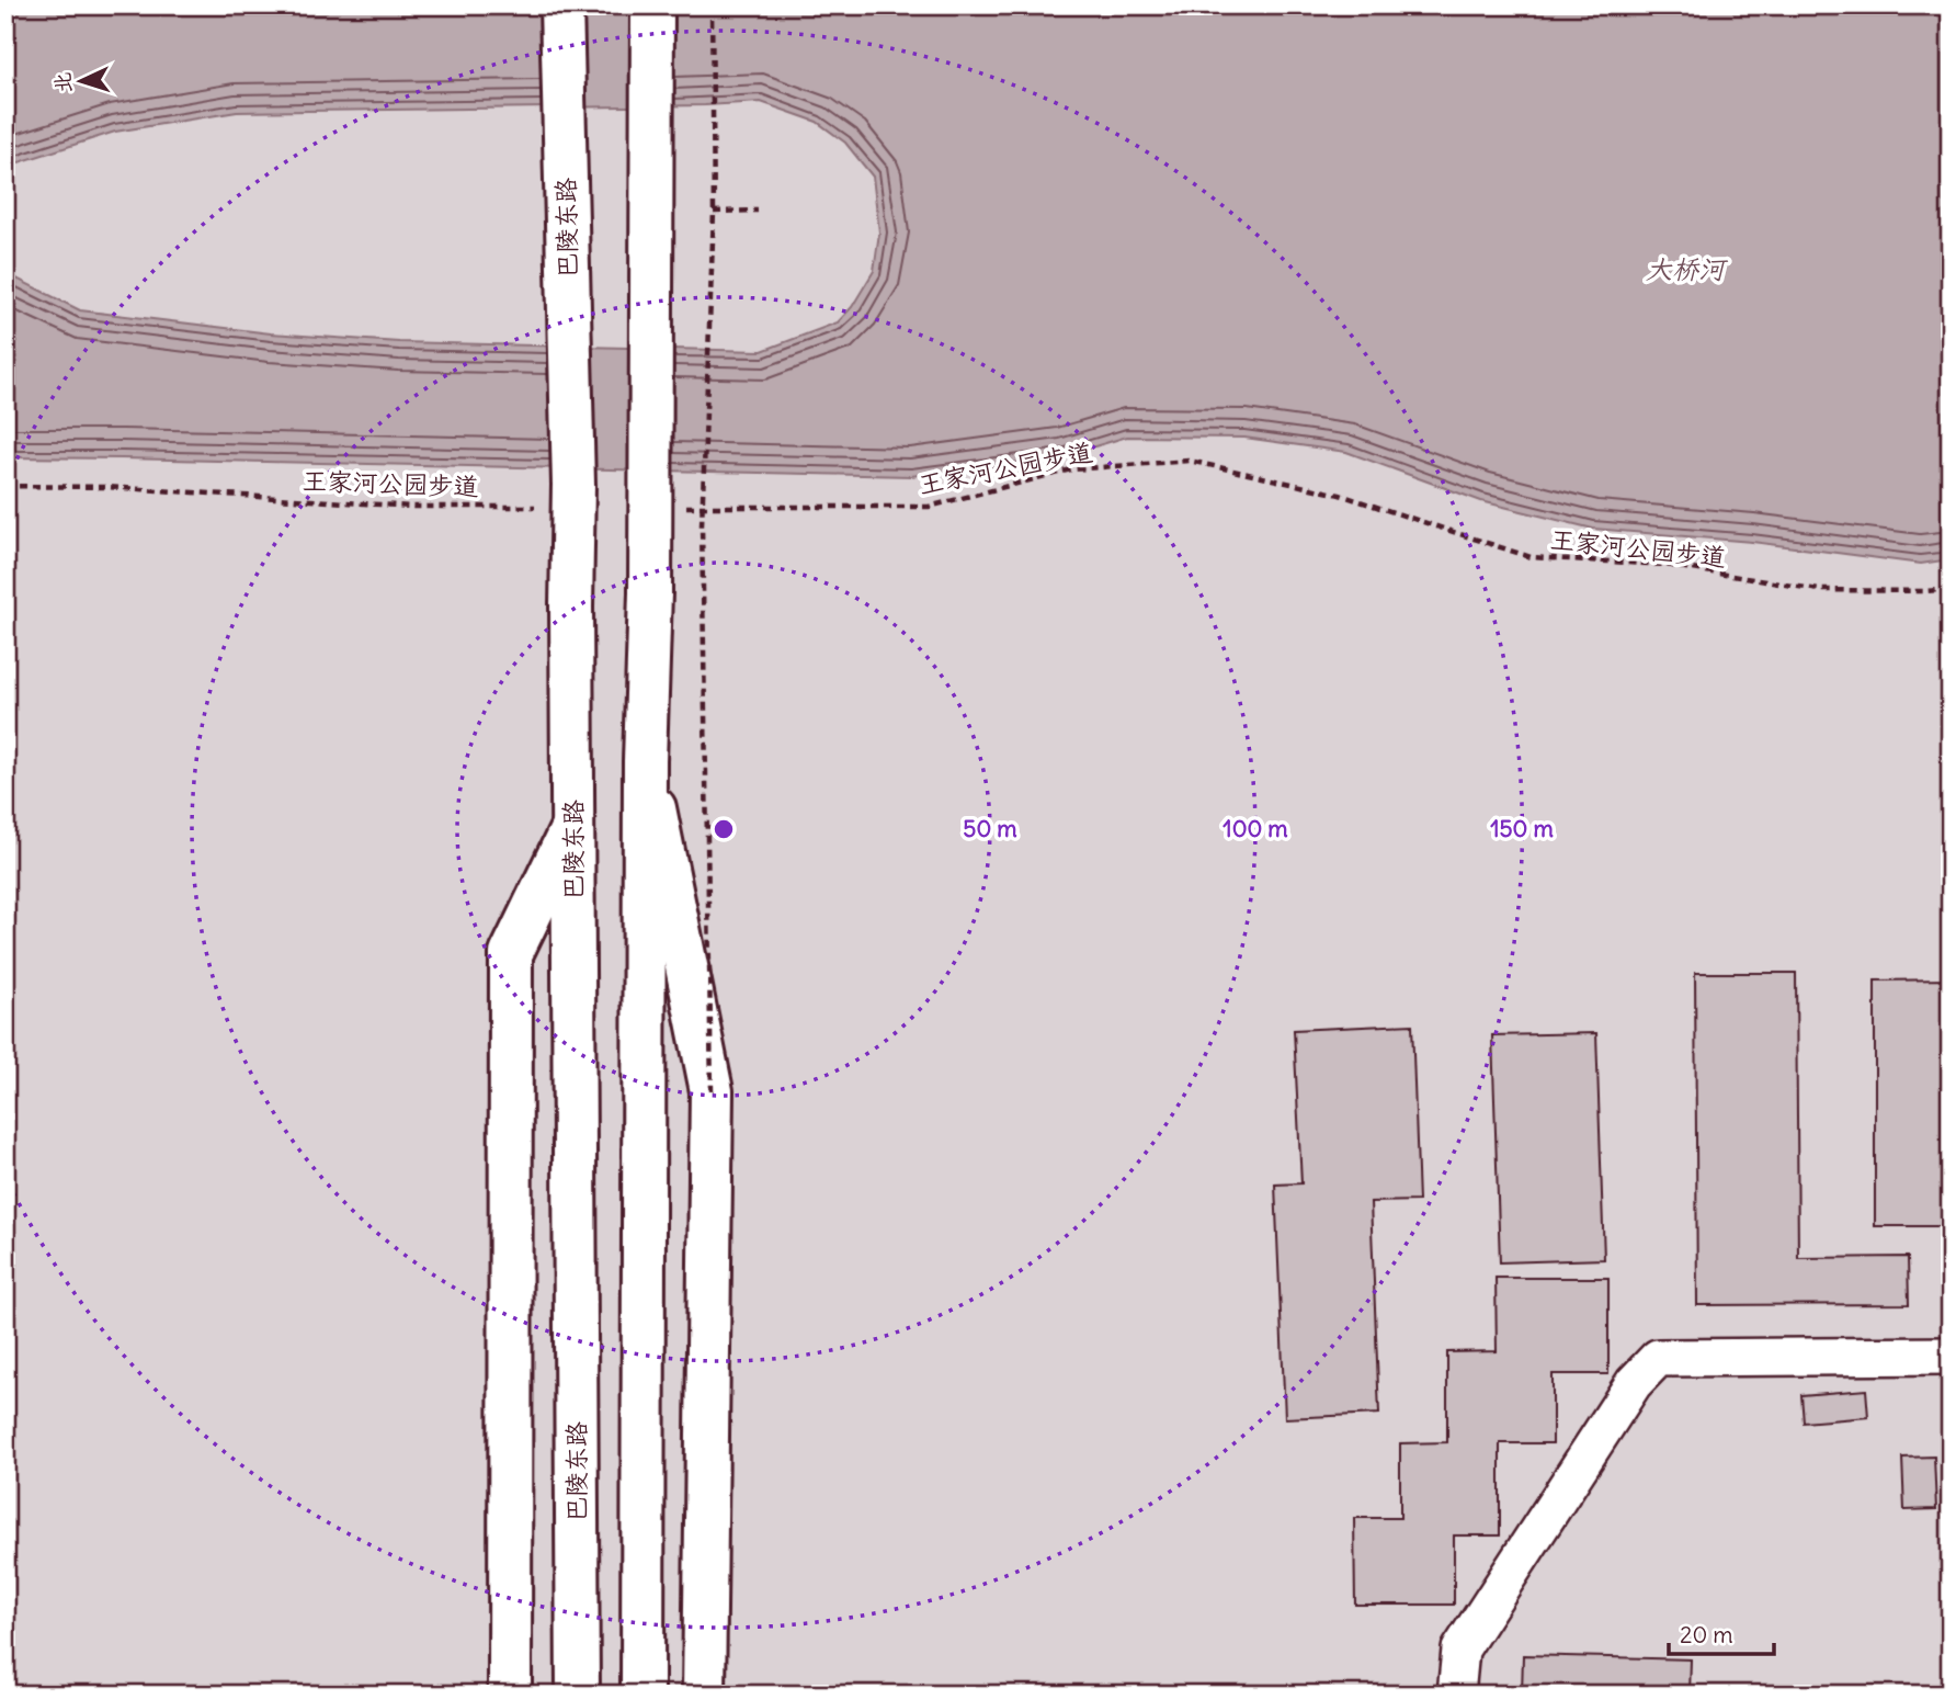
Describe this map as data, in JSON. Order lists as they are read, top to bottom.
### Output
{
  "streets": {
    "main road": ["巴陵东路"],
    "path": ["王家河公园步道"]
  },
  "water": ["大桥河"],
  "scale_bar": "20 m",
  "north": "left",
  "rings": ["50 m", "100 m", "150 m"]
}
